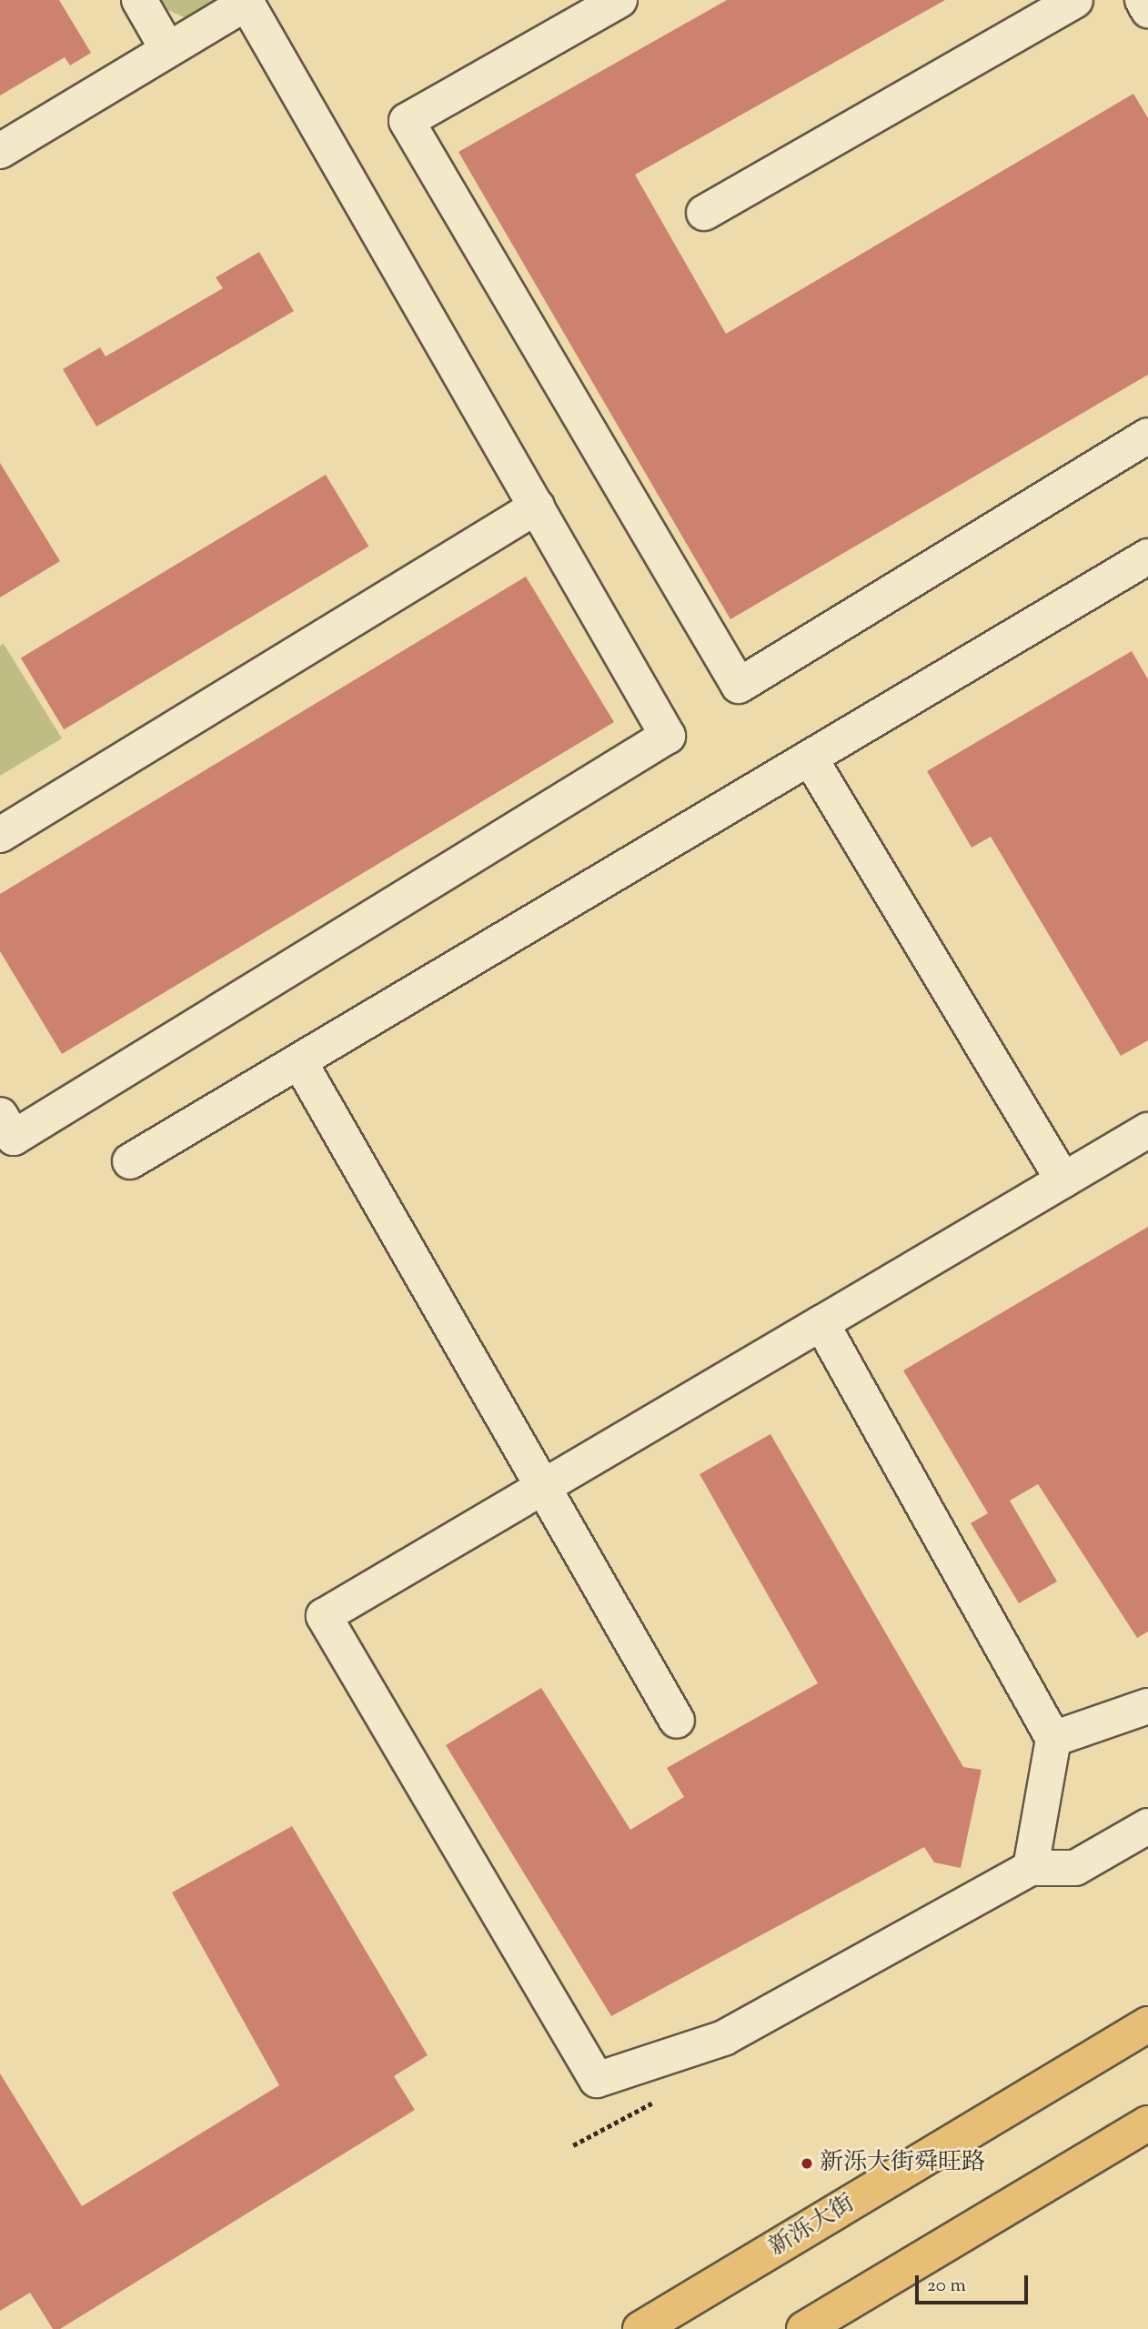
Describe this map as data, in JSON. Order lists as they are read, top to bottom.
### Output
{
  "streets": {
    "main road": ["新泺大街"]
  },
  "places": ["新泺大街舜旺路"],
  "scale_bar": "20 m"
}
